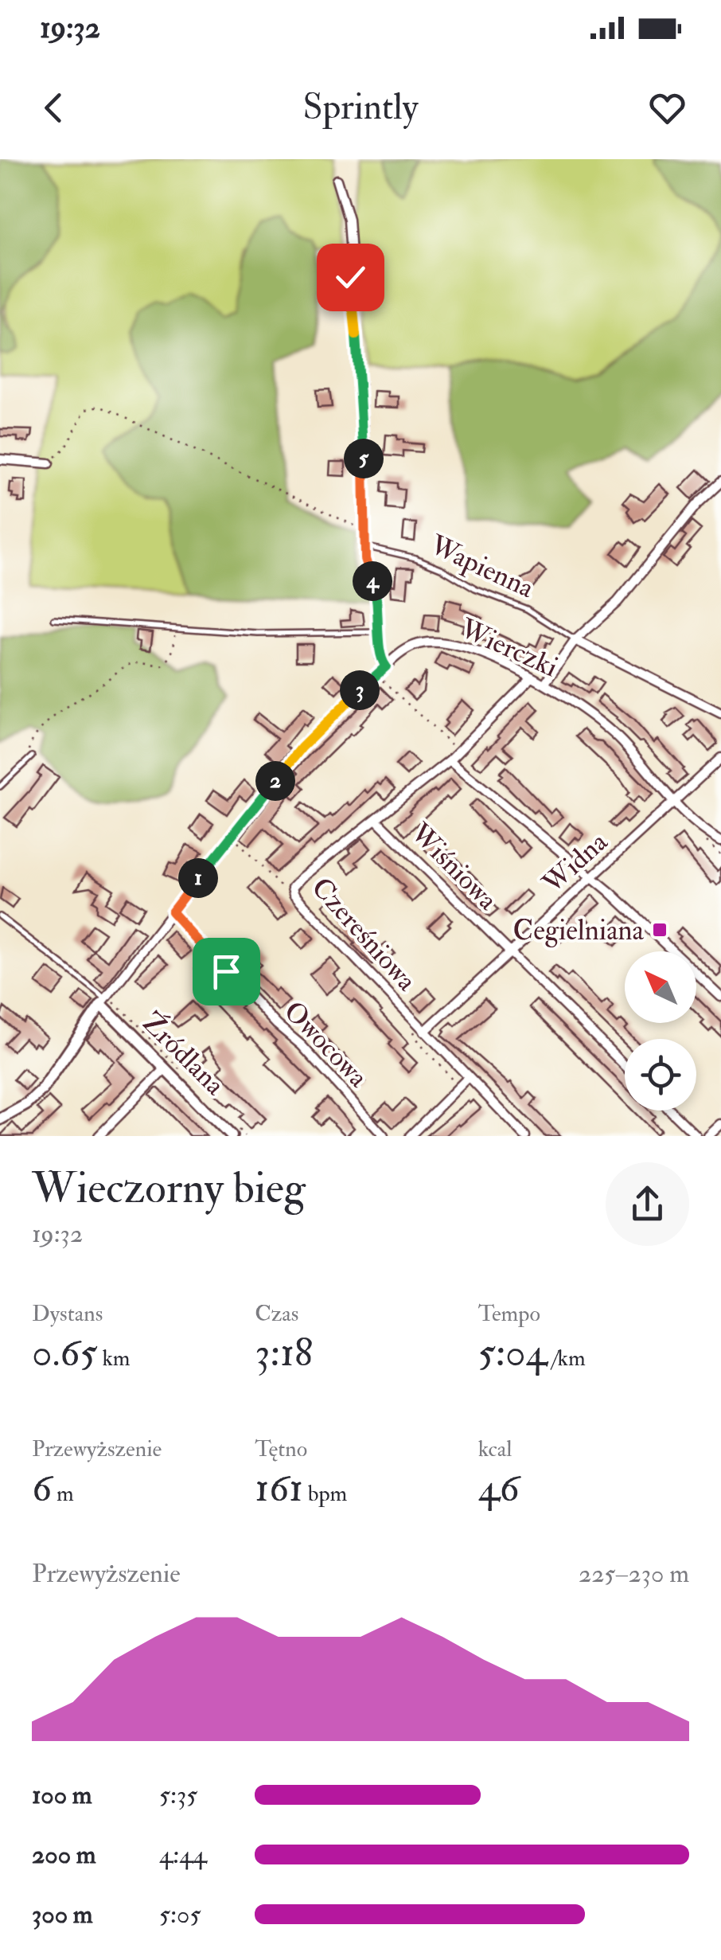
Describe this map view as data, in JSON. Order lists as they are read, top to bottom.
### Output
{
  "streets": {
    "street": [
      "Wierczki",
      "Widna",
      "Wiśniowa",
      "Czereśniowa",
      "Owocowa",
      "Źródlana"
    ],
    "lane": ["Wapienna"]
  },
  "crossings": [
    ["Wierczki", "Widna"],
    ["Wierczki", "Czereśniowa"],
    ["Wierczki", "Owocowa"],
    ["Wierczki", "Źródlana"],
    ["Widna", "Wiśniowa"],
    ["Widna", "Czereśniowa"],
    ["Wiśniowa", "Czereśniowa"]
  ],
  "places": {
    "transit": ["Cegielniana"]
  },
  "north": "top left",
  "page": {
    "status": "19:32",
    "header": "Sprintly",
    "pins": [
      "5",
      "4",
      "3",
      "2",
      "1"
    ],
    "heading": ["Wieczorny bieg", "19:32"],
    "stats": [
      ["Dystans", "0.65 km"],
      ["Czas", "3:18"],
      ["Tempo", "5:04 /km"],
      ["Przewyższenie", "6 m"],
      ["Tętno", "161 bpm"],
      ["kcal", "46"]
    ],
    "chart": ["Przewyższenie", "225–230 m"],
    "list": [
      {
        "name": "100 m",
        "note": "5:35"
      },
      {
        "name": "200 m",
        "note": "4:44"
      },
      {
        "name": "300 m",
        "note": "5:05"
      }
    ]
  }
}
